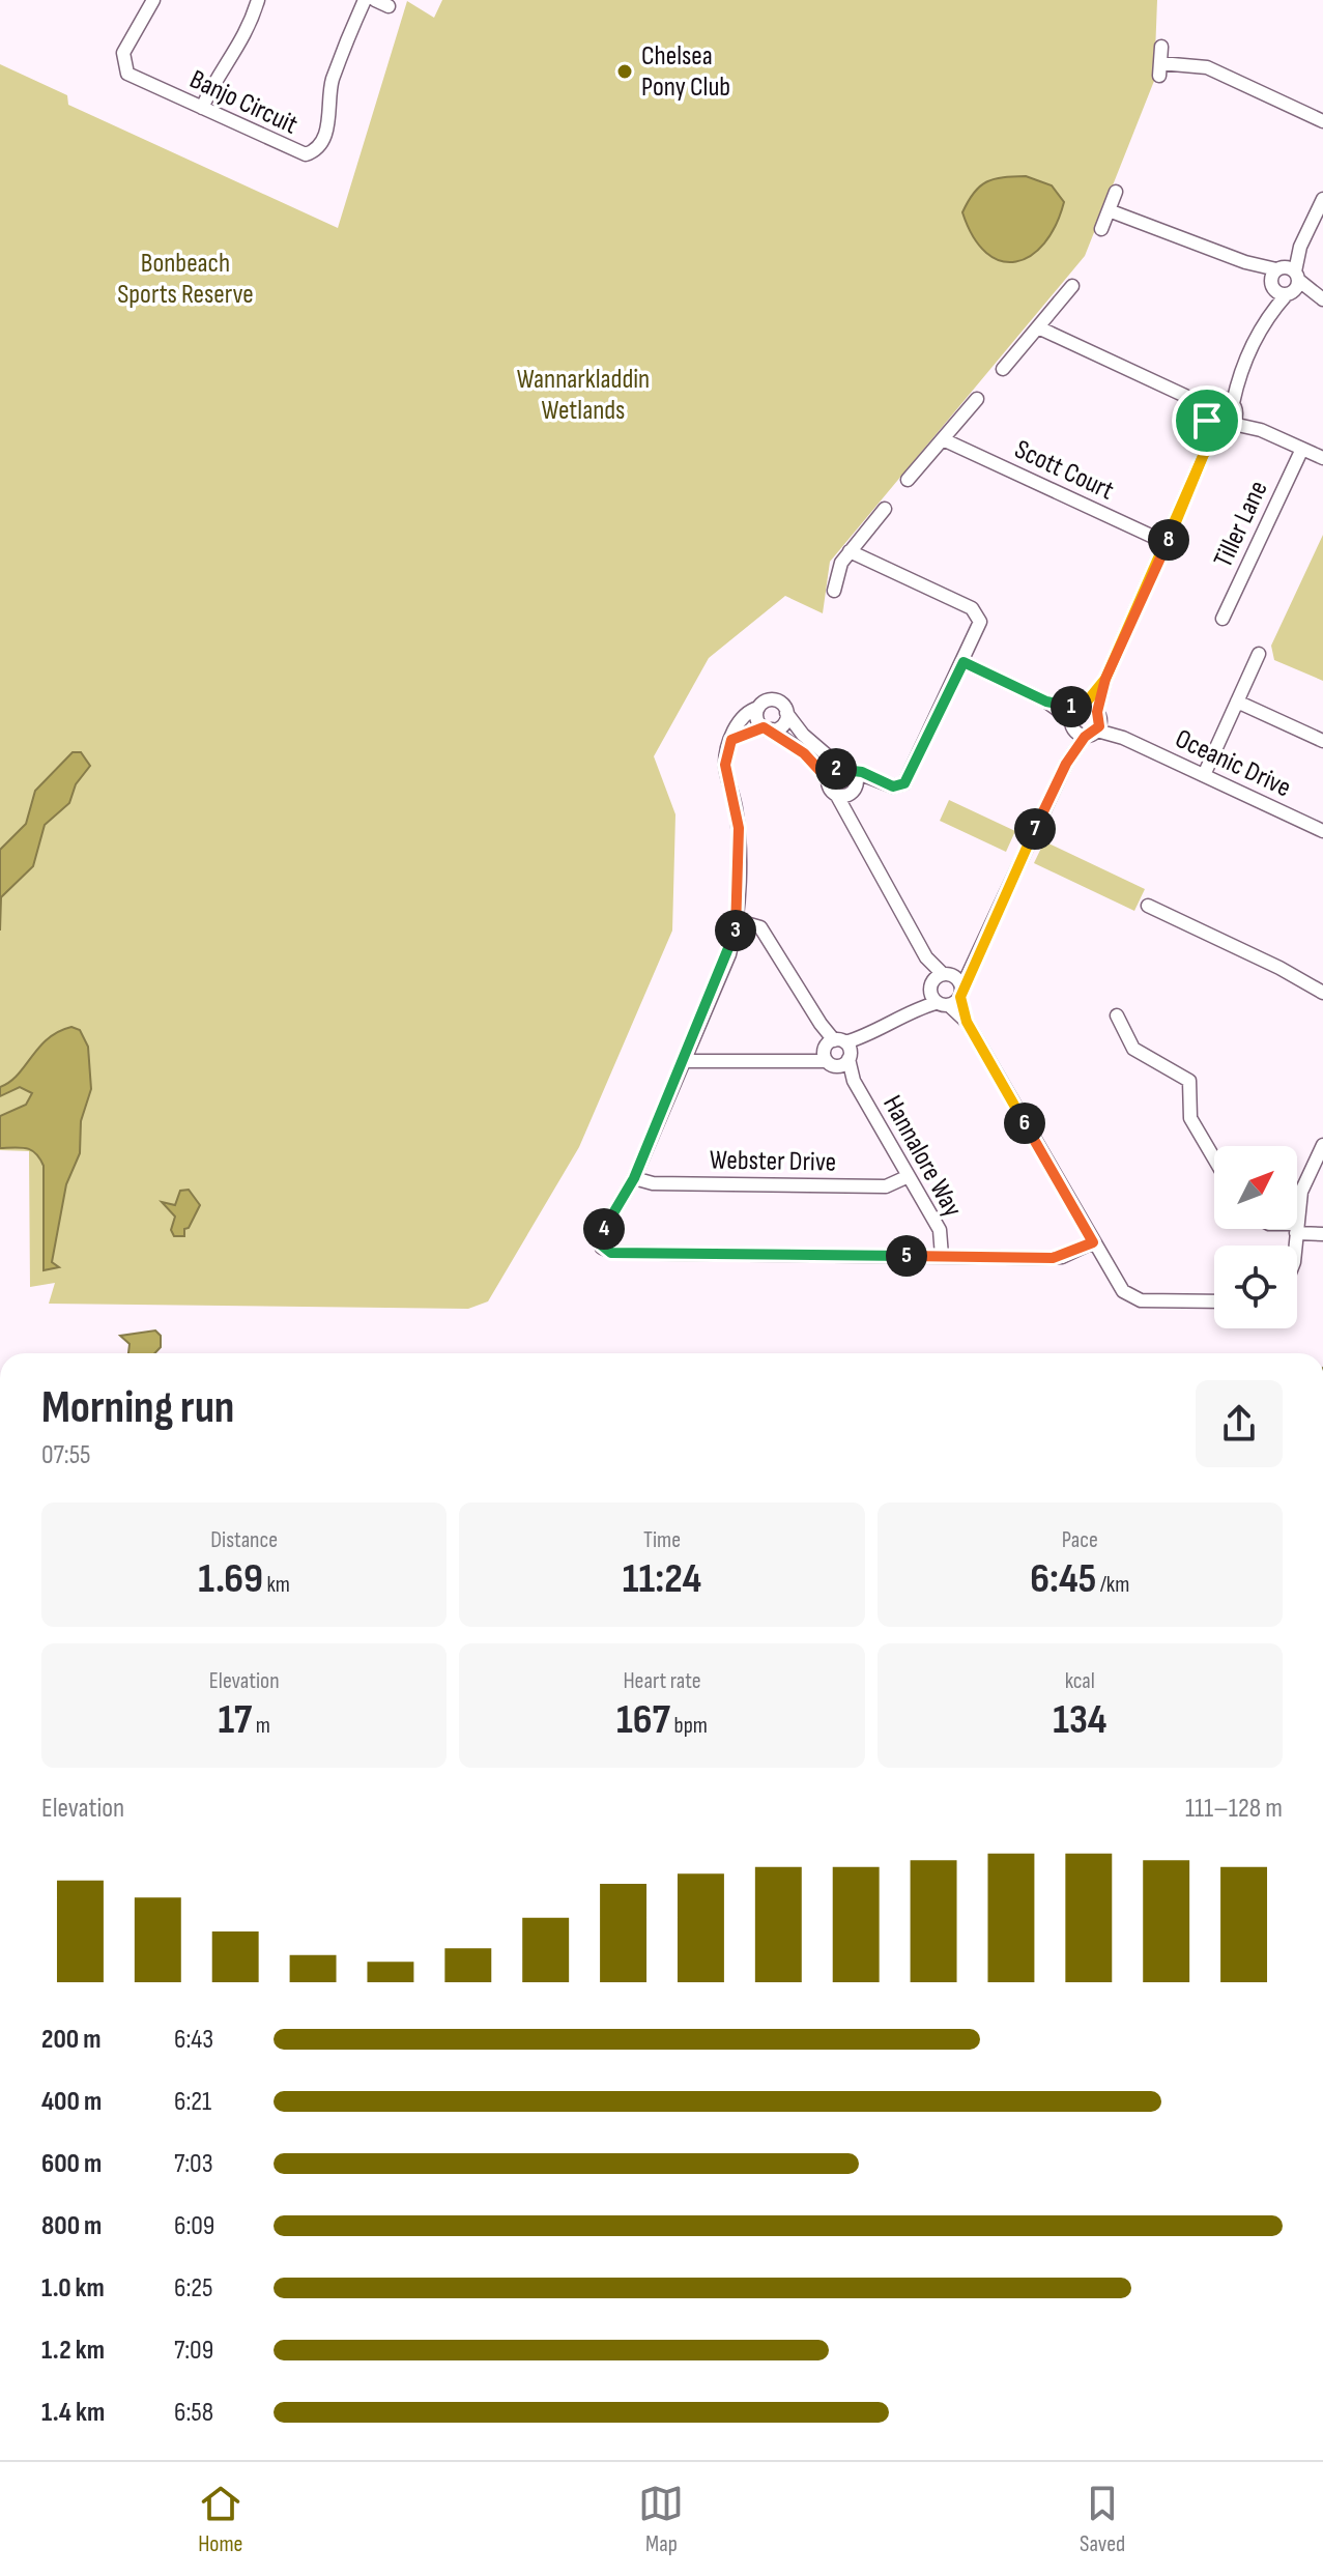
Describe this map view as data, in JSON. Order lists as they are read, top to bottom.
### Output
{
  "streets": {
    "street": [
      "Banjo Circuit",
      "Scott Court",
      "Tiller Lane",
      "Oceanic Drive",
      "Hannalore Way",
      "Webster Drive"
    ]
  },
  "crossings": [
    ["Hannalore Way", "Webster Drive"]
  ],
  "parks": ["Bonbeach Sports Reserve", "Wannarkladdin Wetlands"],
  "places": ["Chelsea Pony Club"],
  "north": "top right",
  "page": {
    "pins": [
      "8",
      "1",
      "2",
      "7",
      "3",
      "6",
      "4",
      "5"
    ],
    "heading": ["Morning run", "07:55"],
    "stats": [
      ["Distance", "1.69 km"],
      ["Time", "11:24"],
      ["Pace", "6:45 /km"],
      ["Elevation", "17 m"],
      ["Heart rate", "167 bpm"],
      ["kcal", "134"]
    ],
    "chart": ["Elevation", "111–128 m"],
    "list": [
      {
        "name": "200 m",
        "note": "6:43"
      },
      {
        "name": "400 m",
        "note": "6:21"
      },
      {
        "name": "600 m",
        "note": "7:03"
      },
      {
        "name": "800 m",
        "note": "6:09"
      },
      {
        "name": "1.0 km",
        "note": "6:25"
      },
      {
        "name": "1.2 km",
        "note": "7:09"
      },
      {
        "name": "1.4 km",
        "note": "6:58"
      }
    ],
    "tabs": ["Home", "Map", "Saved"]
  }
}
